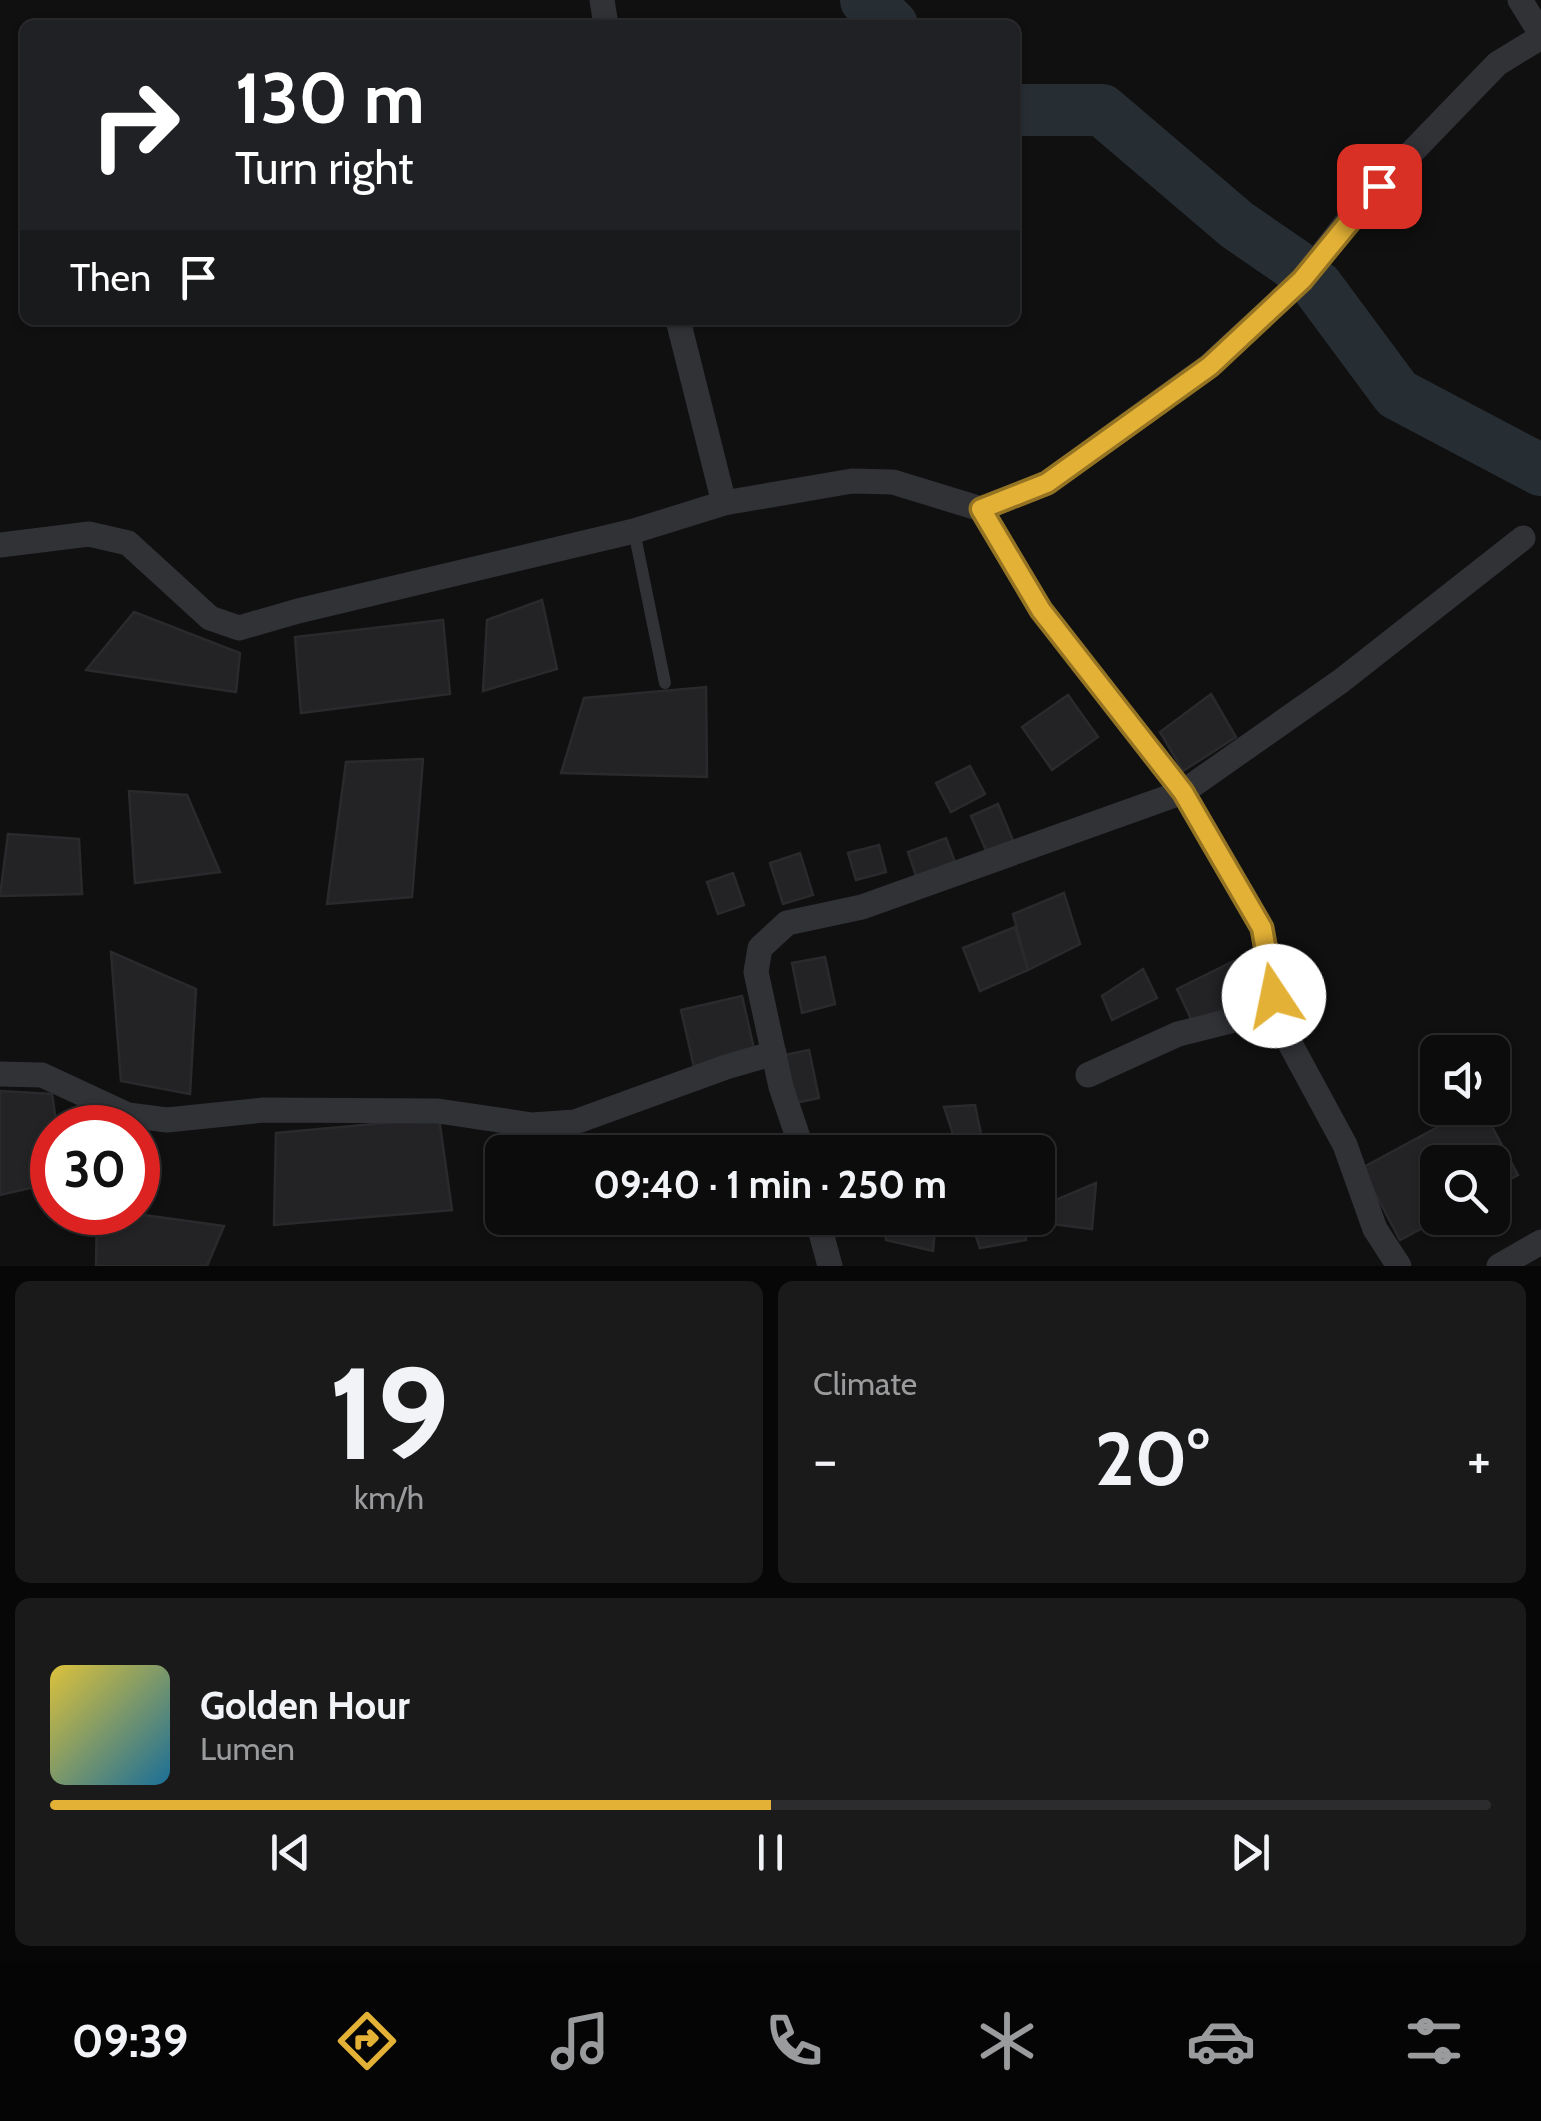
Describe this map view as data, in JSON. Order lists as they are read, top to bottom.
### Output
{
  "page": {
    "turn": ["130 m", "Turn right"],
    "then": "Then",
    "limit": "30",
    "trip": "09:40 · 1 min · 250 m",
    "tile": [
      ["19", "km/h"],
      "Climate"
    ],
    "heat": ["−", "20°", "+"],
    "song": ["Golden Hour", "Lumen"],
    "tabs": "09:39"
  }
}
